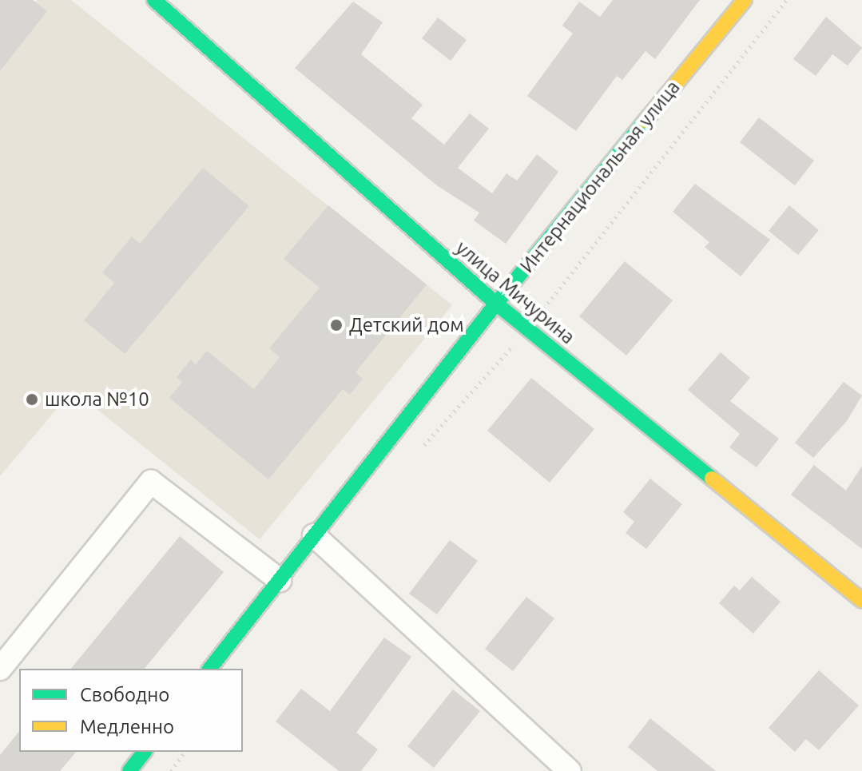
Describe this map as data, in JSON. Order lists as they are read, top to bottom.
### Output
{
  "streets": {
    "street": ["Интернациональная улица", "улица Мичурина"]
  },
  "crossings": [
    ["Интернациональная улица", "улица Мичурина"]
  ],
  "places": ["Детский дом", "школа №10"],
  "legend": ["Свободно", "Медленно"]
}
